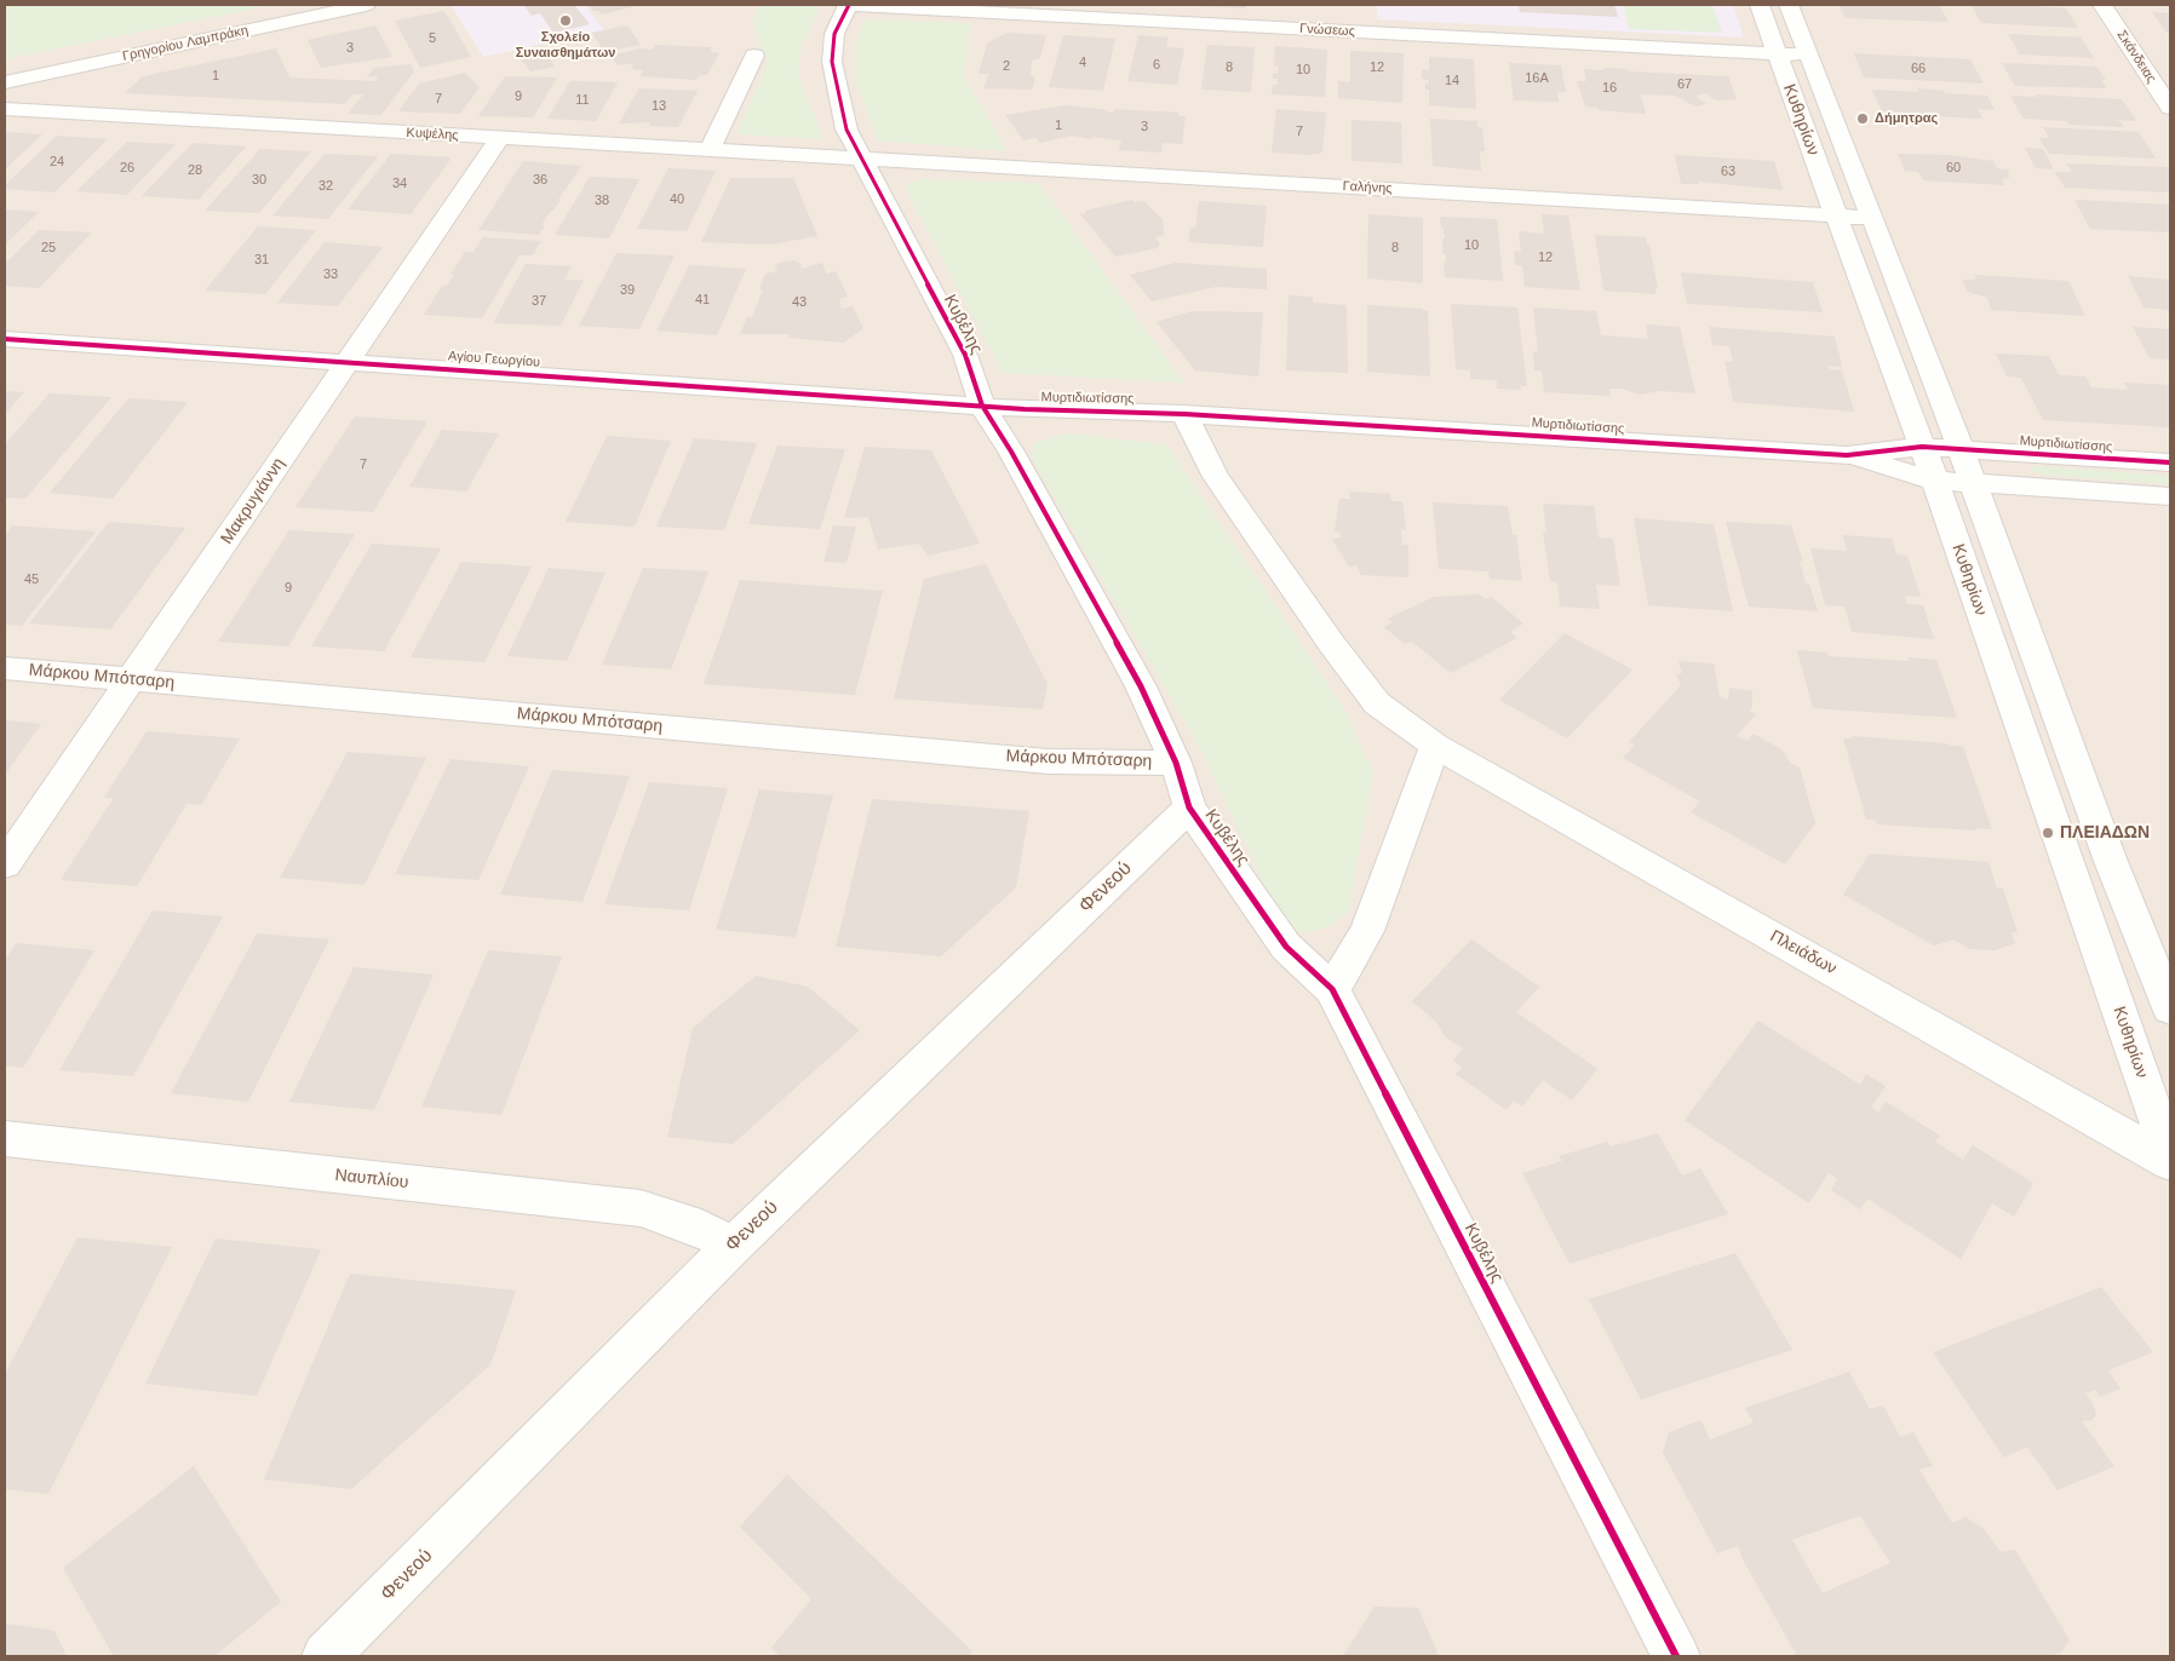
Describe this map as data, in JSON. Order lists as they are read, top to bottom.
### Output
{
  "streets": {
    "street": [
      "Γνώσεως",
      "Γρηγορίου Λαμπράκη",
      "Σκάνδειας",
      "Κυθηρίων",
      "Κυψέλης",
      "Γαλήνης",
      "Κυβέλης",
      "Αγίου Γεωργίου",
      "Μυρτιδιωτίσσης",
      "Μακρυγιάννη",
      "Μάρκου Μπότσαρη",
      "Φενεού",
      "Πλειάδων",
      "Ναυπλίου"
    ]
  },
  "crossings": [
    ["Γνώσεως", "Κυθηρίων"],
    ["Γνώσεως", "Κυβέλης"],
    ["Κυθηρίων", "Γαλήνης"],
    ["Κυθηρίων", "Μυρτιδιωτίσσης"],
    ["Κυψέλης", "Γαλήνης"],
    ["Κυψέλης", "Κυβέλης"],
    ["Κυψέλης", "Μακρυγιάννη"],
    ["Γαλήνης", "Κυβέλης"],
    ["Κυβέλης", "Αγίου Γεωργίου"],
    ["Κυβέλης", "Μυρτιδιωτίσσης"],
    ["Κυβέλης", "Μάρκου Μπότσαρη"],
    ["Κυβέλης", "Φενεού"],
    ["Αγίου Γεωργίου", "Μυρτιδιωτίσσης"],
    ["Αγίου Γεωργίου", "Μακρυγιάννη"],
    ["Μυρτιδιωτίσσης", "Πλειάδων"],
    ["Μακρυγιάννη", "Μάρκου Μπότσαρη"],
    ["Φενεού", "Ναυπλίου"]
  ],
  "places": ["Σχολείο Συναισθημάτων", "Δήμητρας", "ΠΛΕΙΑΔΩΝ"],
  "house_numbers": [
    "5",
    "3",
    "4",
    "6",
    "2",
    "8",
    "12",
    "66",
    "10",
    "1",
    "16Α",
    "14",
    "67",
    "16",
    "9",
    "7",
    "11",
    "13",
    "1",
    "3",
    "7",
    "24",
    "26",
    "60",
    "28",
    "63",
    "30",
    "36",
    "34",
    "32",
    "40",
    "38",
    "10",
    "25",
    "8",
    "12",
    "31",
    "33",
    "39",
    "41",
    "37",
    "43",
    "7",
    "45",
    "9"
  ]
}
